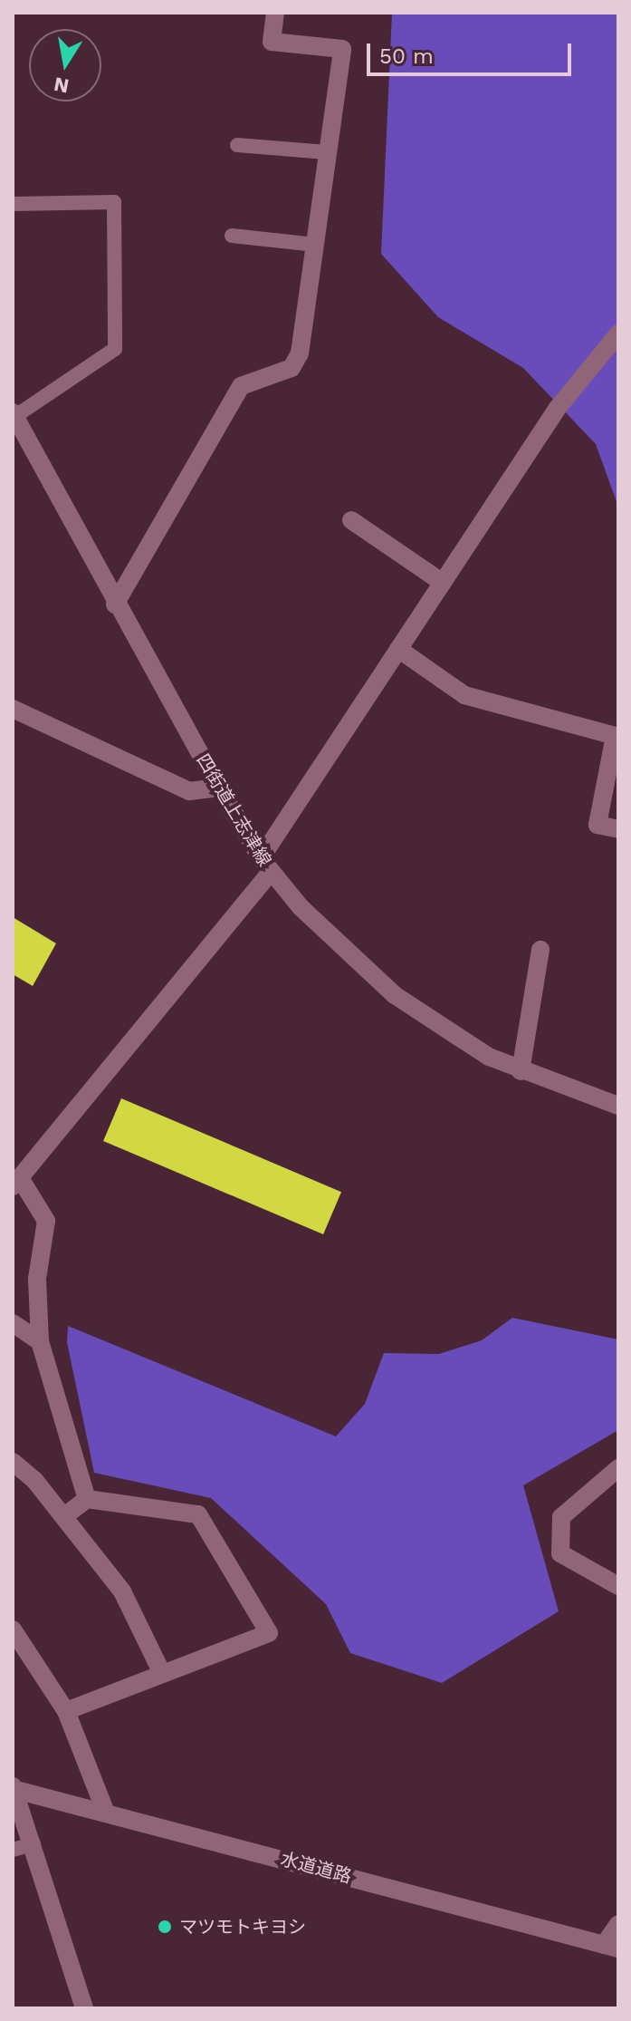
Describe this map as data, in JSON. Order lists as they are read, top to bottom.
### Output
{
  "streets": {
    "street": ["四街道上志津線", "水道道路"]
  },
  "places": ["マツモトキヨシ"],
  "scale_bar": "50 m",
  "north": "bottom"
}
